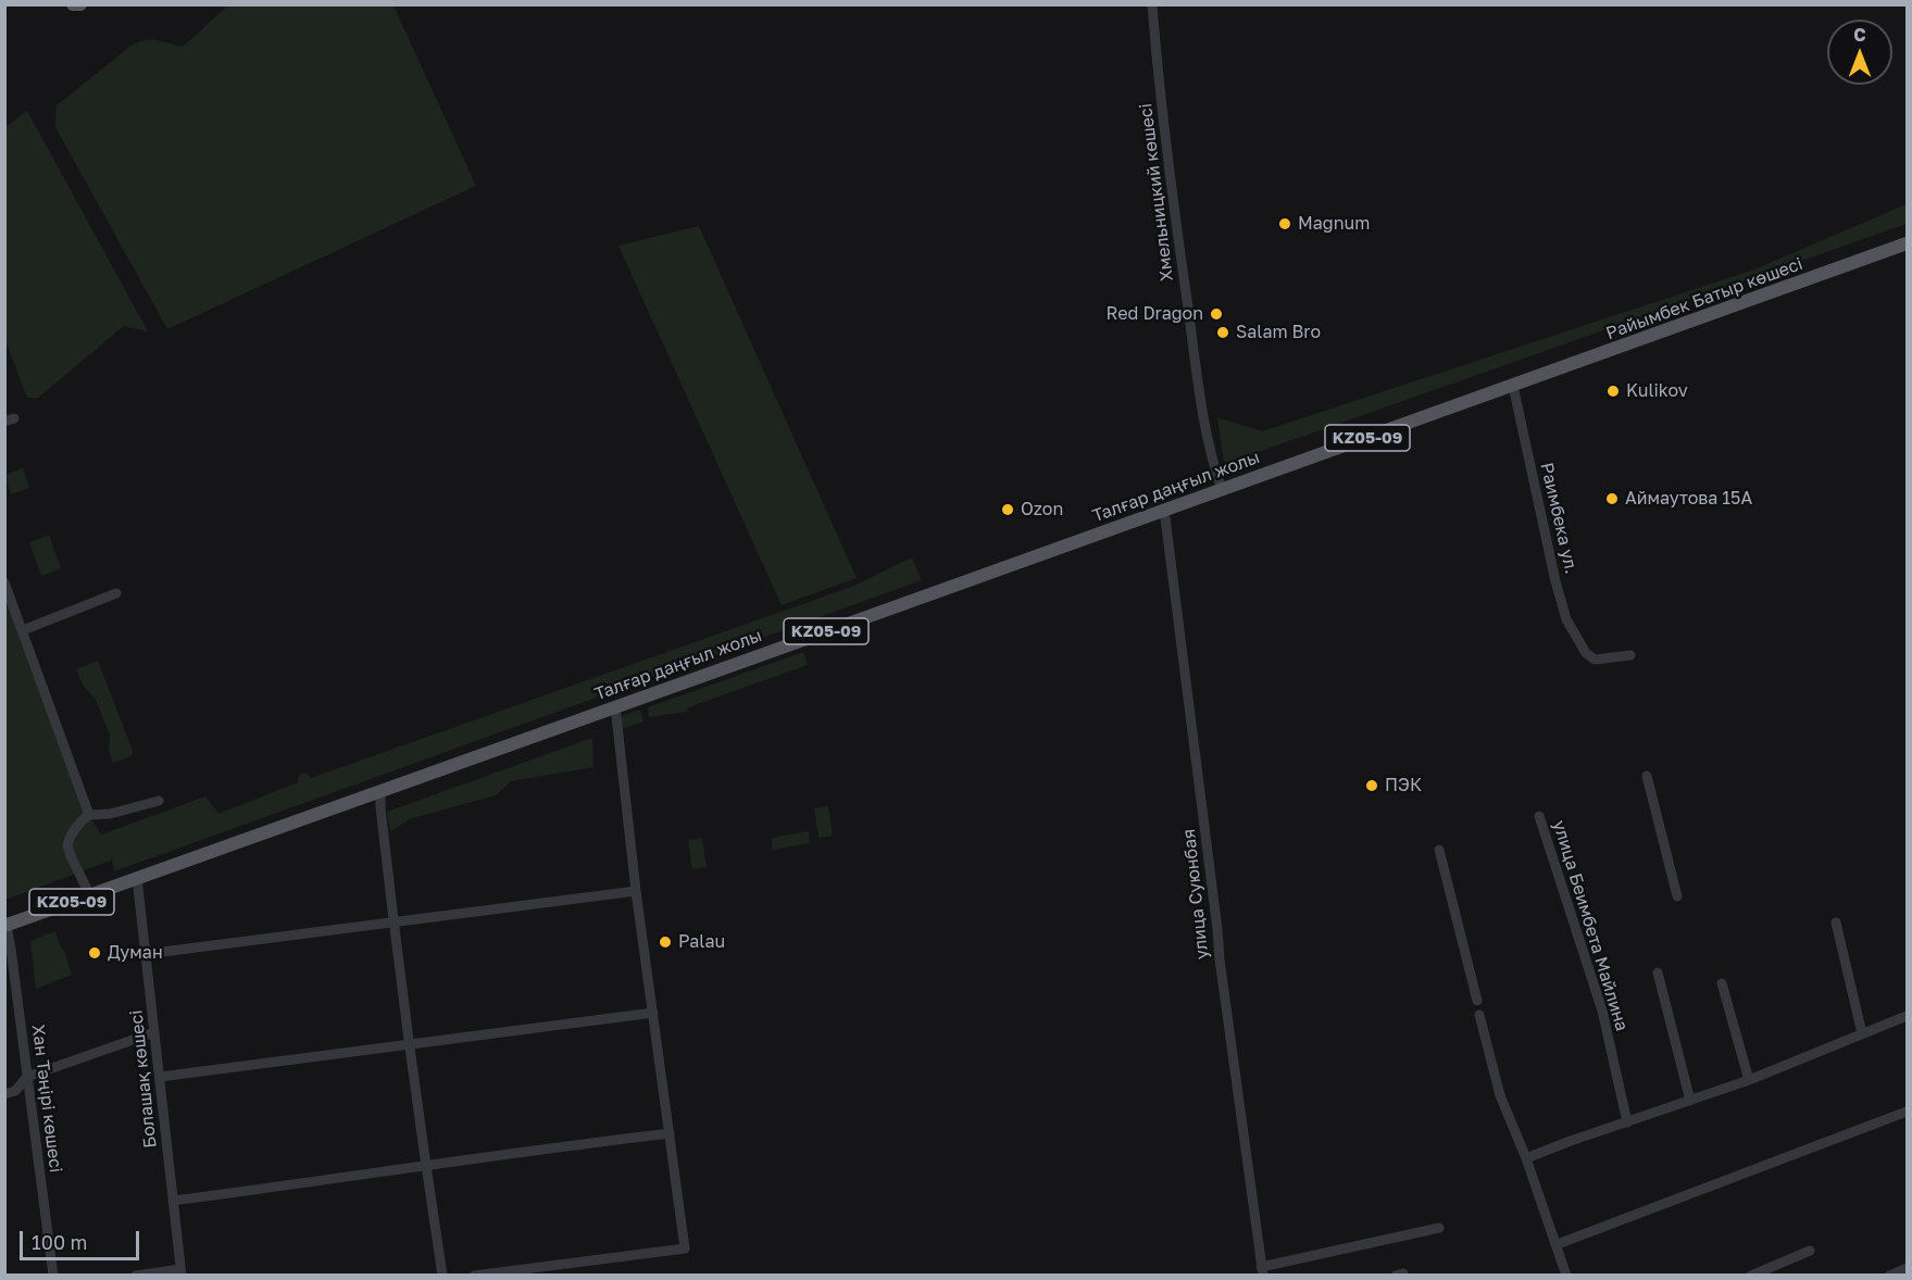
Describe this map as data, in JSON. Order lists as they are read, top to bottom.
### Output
{
  "streets": {
    "main road": ["Райымбек Батыр көшесі", "KZ05-09", "Талғар даңғыл жолы"],
    "street": [
      "Хмельницкий көшесі",
      "Раимбека ул.",
      "улица Суюнбая",
      "улица Беимбета Майлина",
      "Болашақ көшесі",
      "Хан Тәңірі көшесі"
    ]
  },
  "crossings": [
    ["Хмельницкий көшесі", "Талғар даңғыл жолы"],
    ["Райымбек Батыр көшесі", "Талғар даңғыл жолы"],
    ["Райымбек Батыр көшесі", "Раимбека ул."],
    ["Талғар даңғыл жолы", "Раимбека ул."],
    ["Талғар даңғыл жолы", "улица Суюнбая"],
    ["Талғар даңғыл жолы", "Болашақ көшесі"],
    ["Талғар даңғыл жолы", "Хан Тәңірі көшесі"]
  ],
  "places": [
    "Magnum",
    "Red Dragon",
    "Salam Bro",
    "Kulikov",
    "Аймаутова 15А",
    "Ozon",
    "ПЭК",
    "Palau",
    "Думан"
  ],
  "scale_bar": "100 m",
  "north": "top"
}
